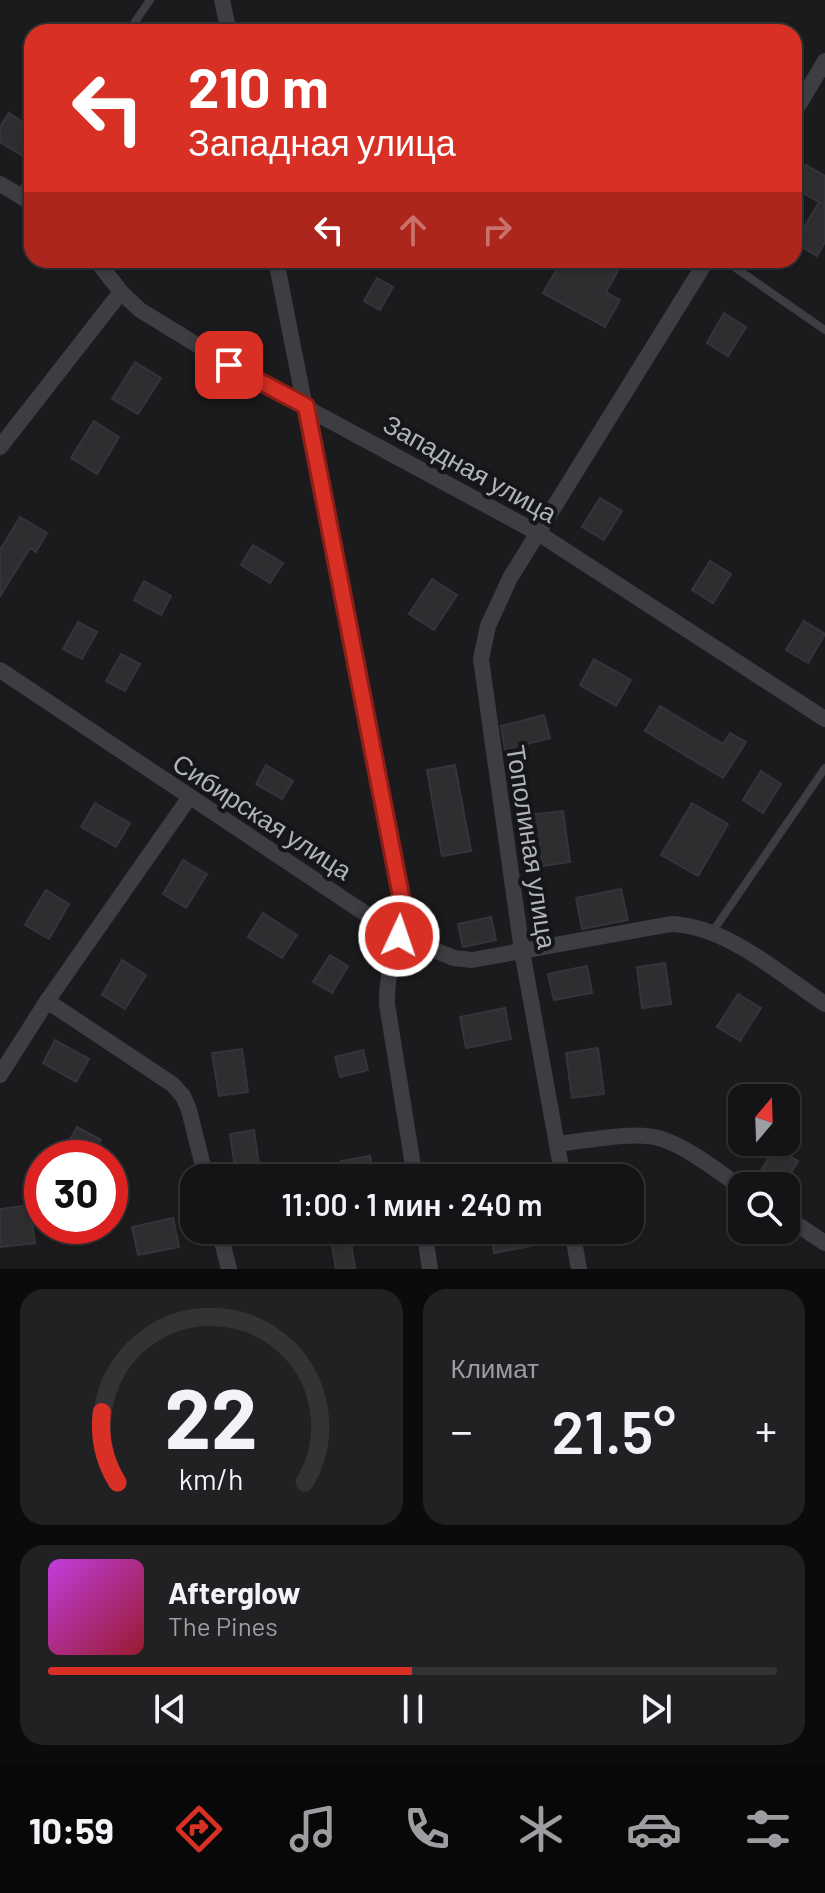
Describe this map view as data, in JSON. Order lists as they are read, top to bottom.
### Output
{
  "streets": {
    "street": ["Западная улица", "Сибирская улица", "Тополиная улица"]
  },
  "crossings": [
    ["Западная улица", "Тополиная улица"],
    ["Сибирская улица", "Тополиная улица"]
  ],
  "north": "top",
  "page": {
    "turn": ["210 m", "Западная улица"],
    "limit": "30",
    "trip": "11:00 · 1 мин · 240 m",
    "tile": "Климат",
    "heat": ["−", "21.5°", "+"],
    "song": ["Afterglow", "The Pines"],
    "tabs": "10:59",
    "gauge": ["22", "km/h"]
  }
}
